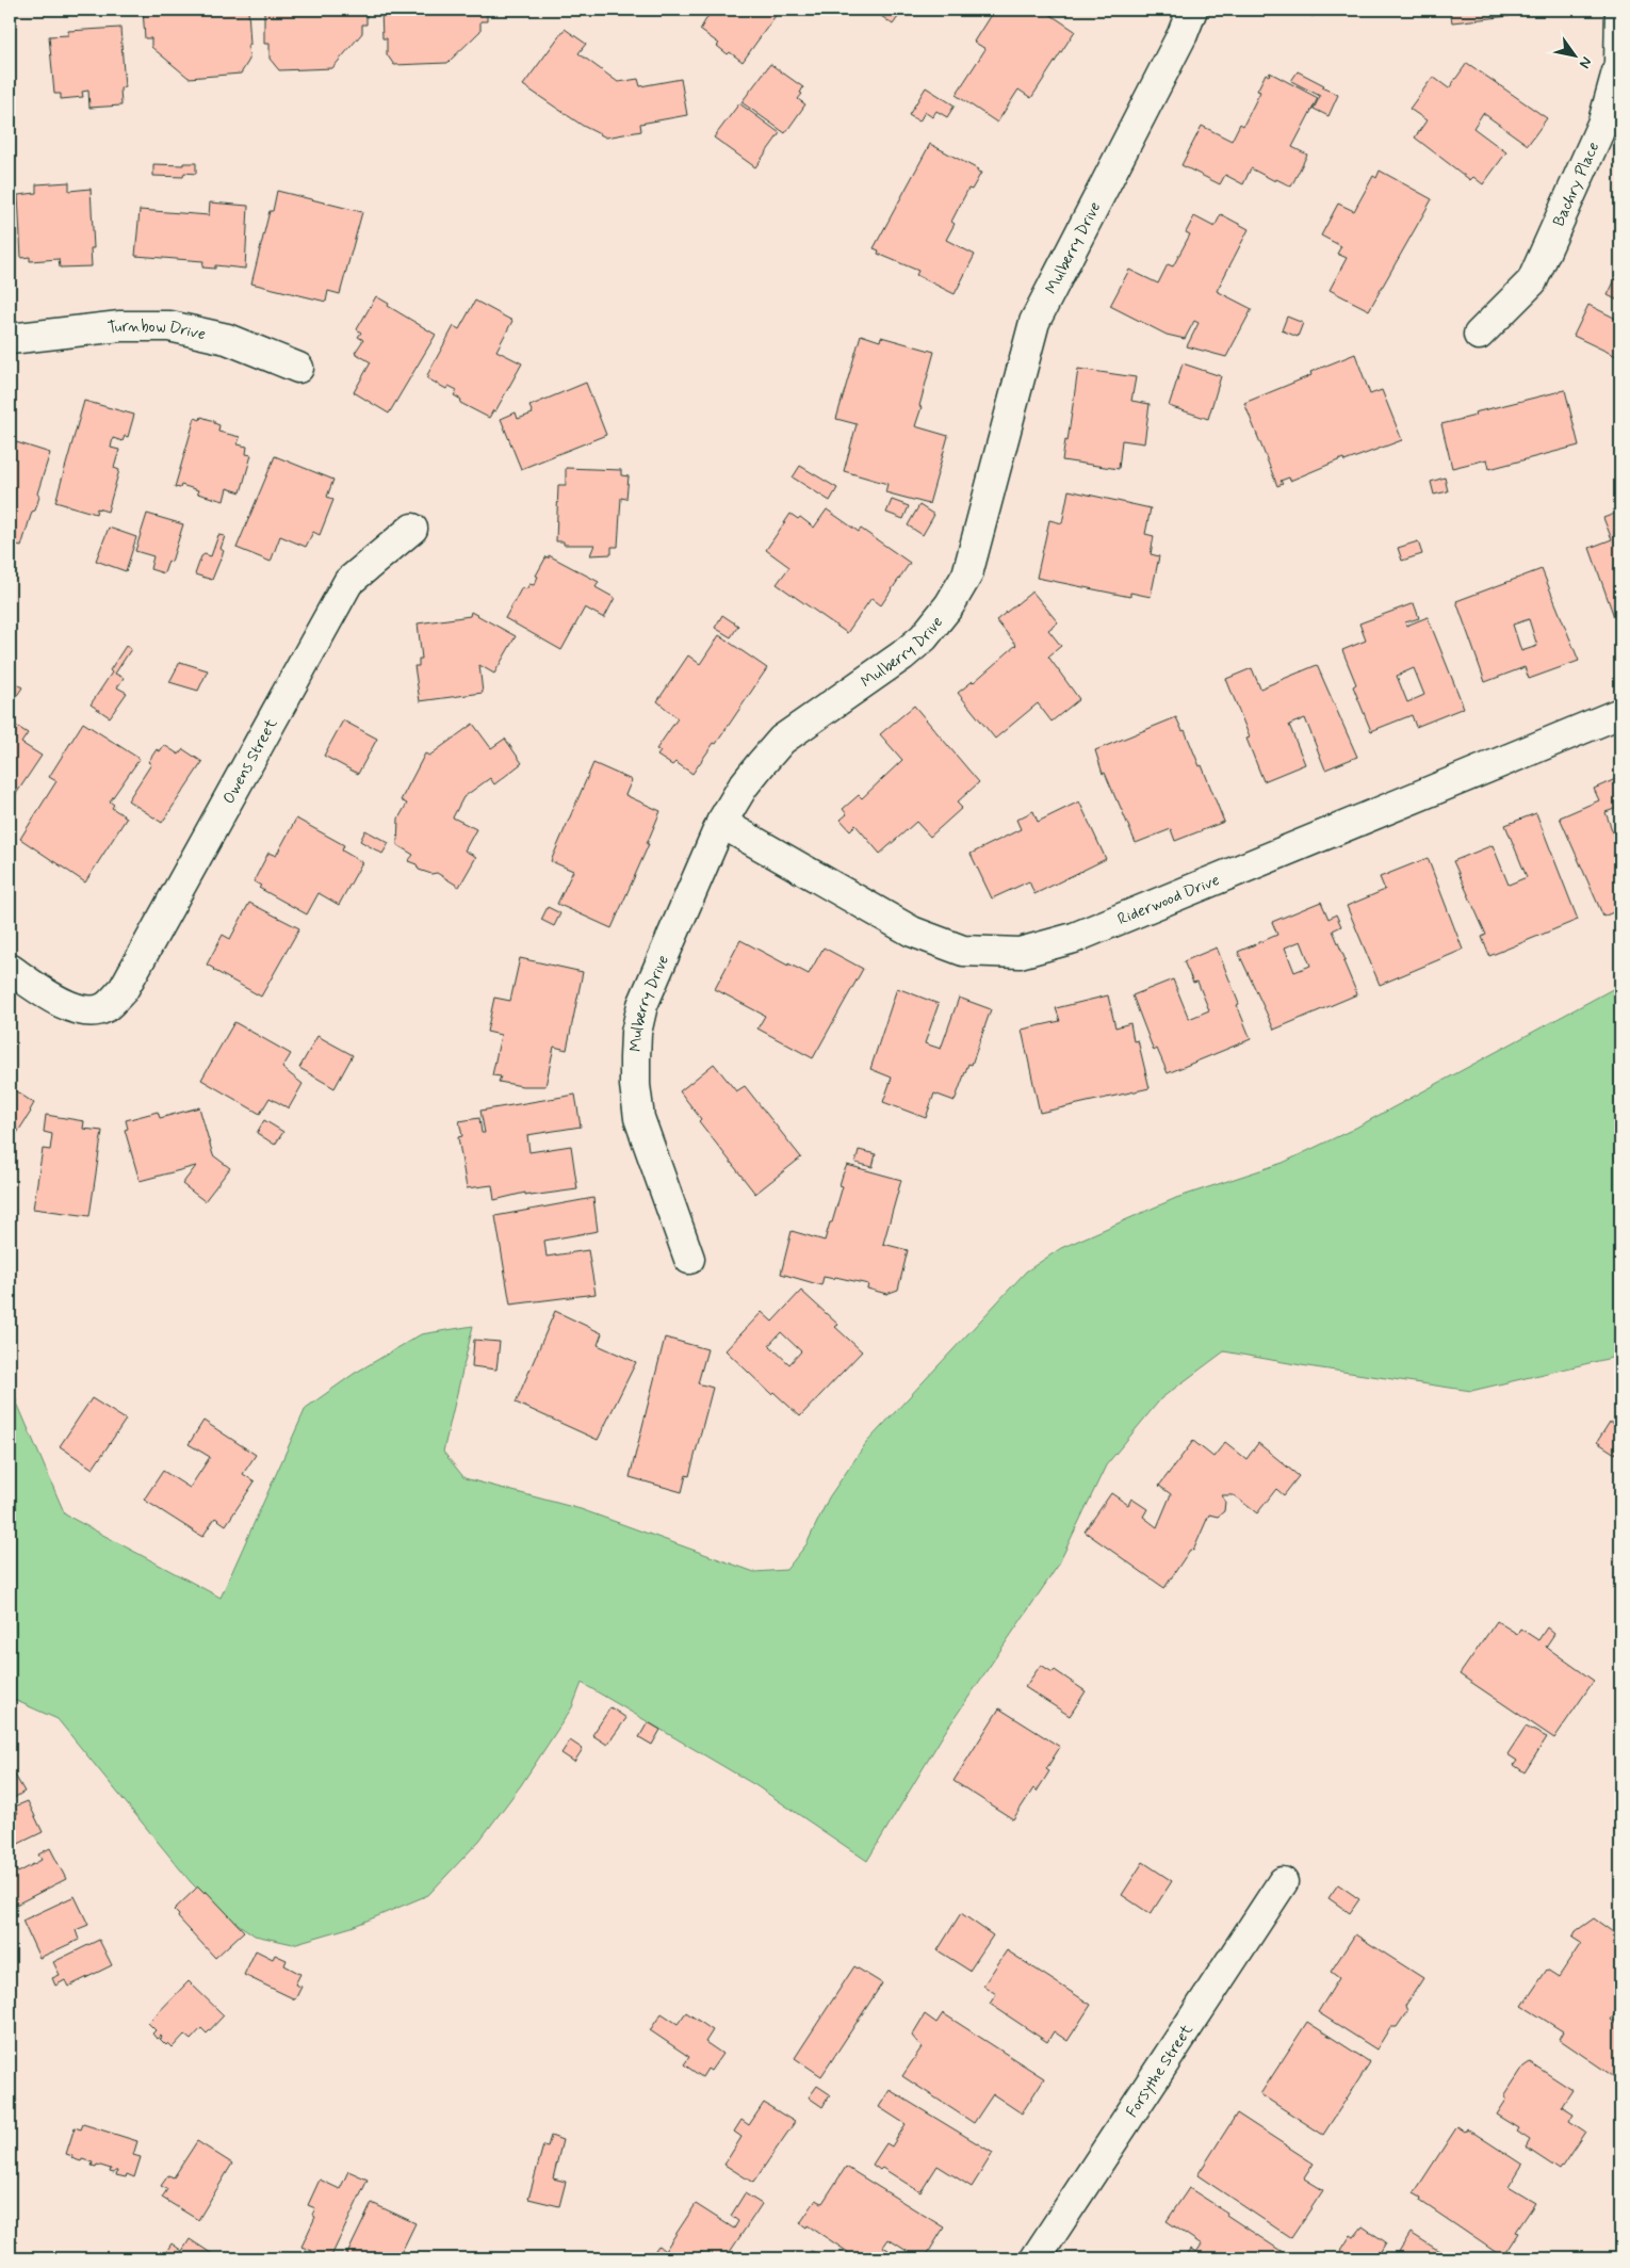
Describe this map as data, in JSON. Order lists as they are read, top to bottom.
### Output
{
  "streets": {
    "street": [
      "Bachry Place",
      "Mulberry Drive",
      "Turnbow Drive",
      "Owens Street",
      "Riderwood Drive",
      "Forsythe Street"
    ]
  },
  "crossings": [
    ["Mulberry Drive", "Riderwood Drive"]
  ],
  "north": "bottom right"
}
